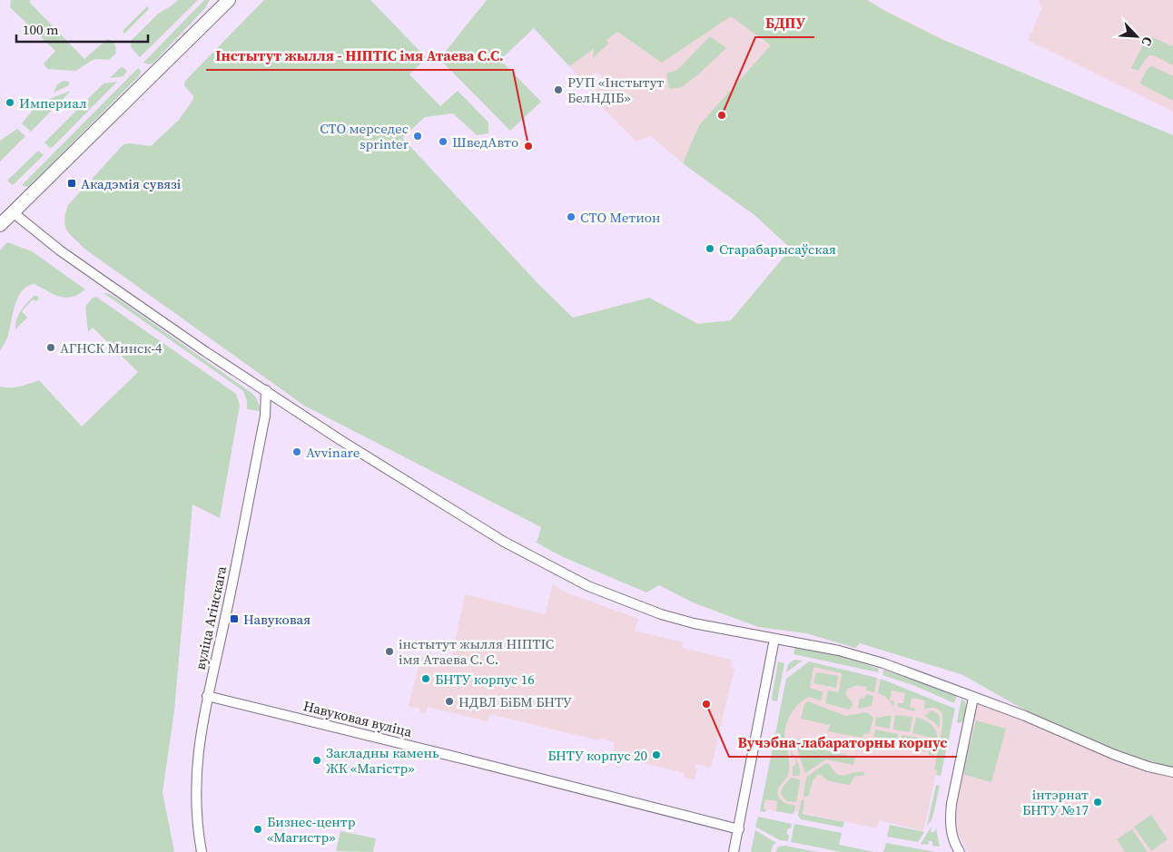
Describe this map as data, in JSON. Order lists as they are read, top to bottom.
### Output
{
  "streets": {
    "street": ["вуліца Агінскага", "Навуковая вуліца"]
  },
  "crossings": [
    ["вуліца Агінскага", "Навуковая вуліца"]
  ],
  "places": {
    "other": [
      "РУП «Інстытут БелНДІБ»",
      "Империал",
      "БДПУ",
      "СТО мерседес sprinter",
      "ШведАвто",
      "Інстытут жылля - НІПТІС імя Атаева С.С.",
      "СТО Метион",
      "Старабарысаўская",
      "АГНСК Минск-4",
      "Avvinare",
      "інстытут жылля НІПТІС імя Атаева С. С.",
      "БНТУ корпус 16",
      "НДВЛ БіБМ БНТУ",
      "Вучэбна-лабараторны корпус",
      "БНТУ корпус 20",
      "Закладны камень ЖК «Магістр»",
      "інтэрнат БНТУ №17",
      "Бизнес-центр «Магистр»"
    ],
    "transit": ["Акадэмія сувязі", "Навуковая"]
  },
  "scale_bar": "100 m",
  "north": "bottom right"
}
